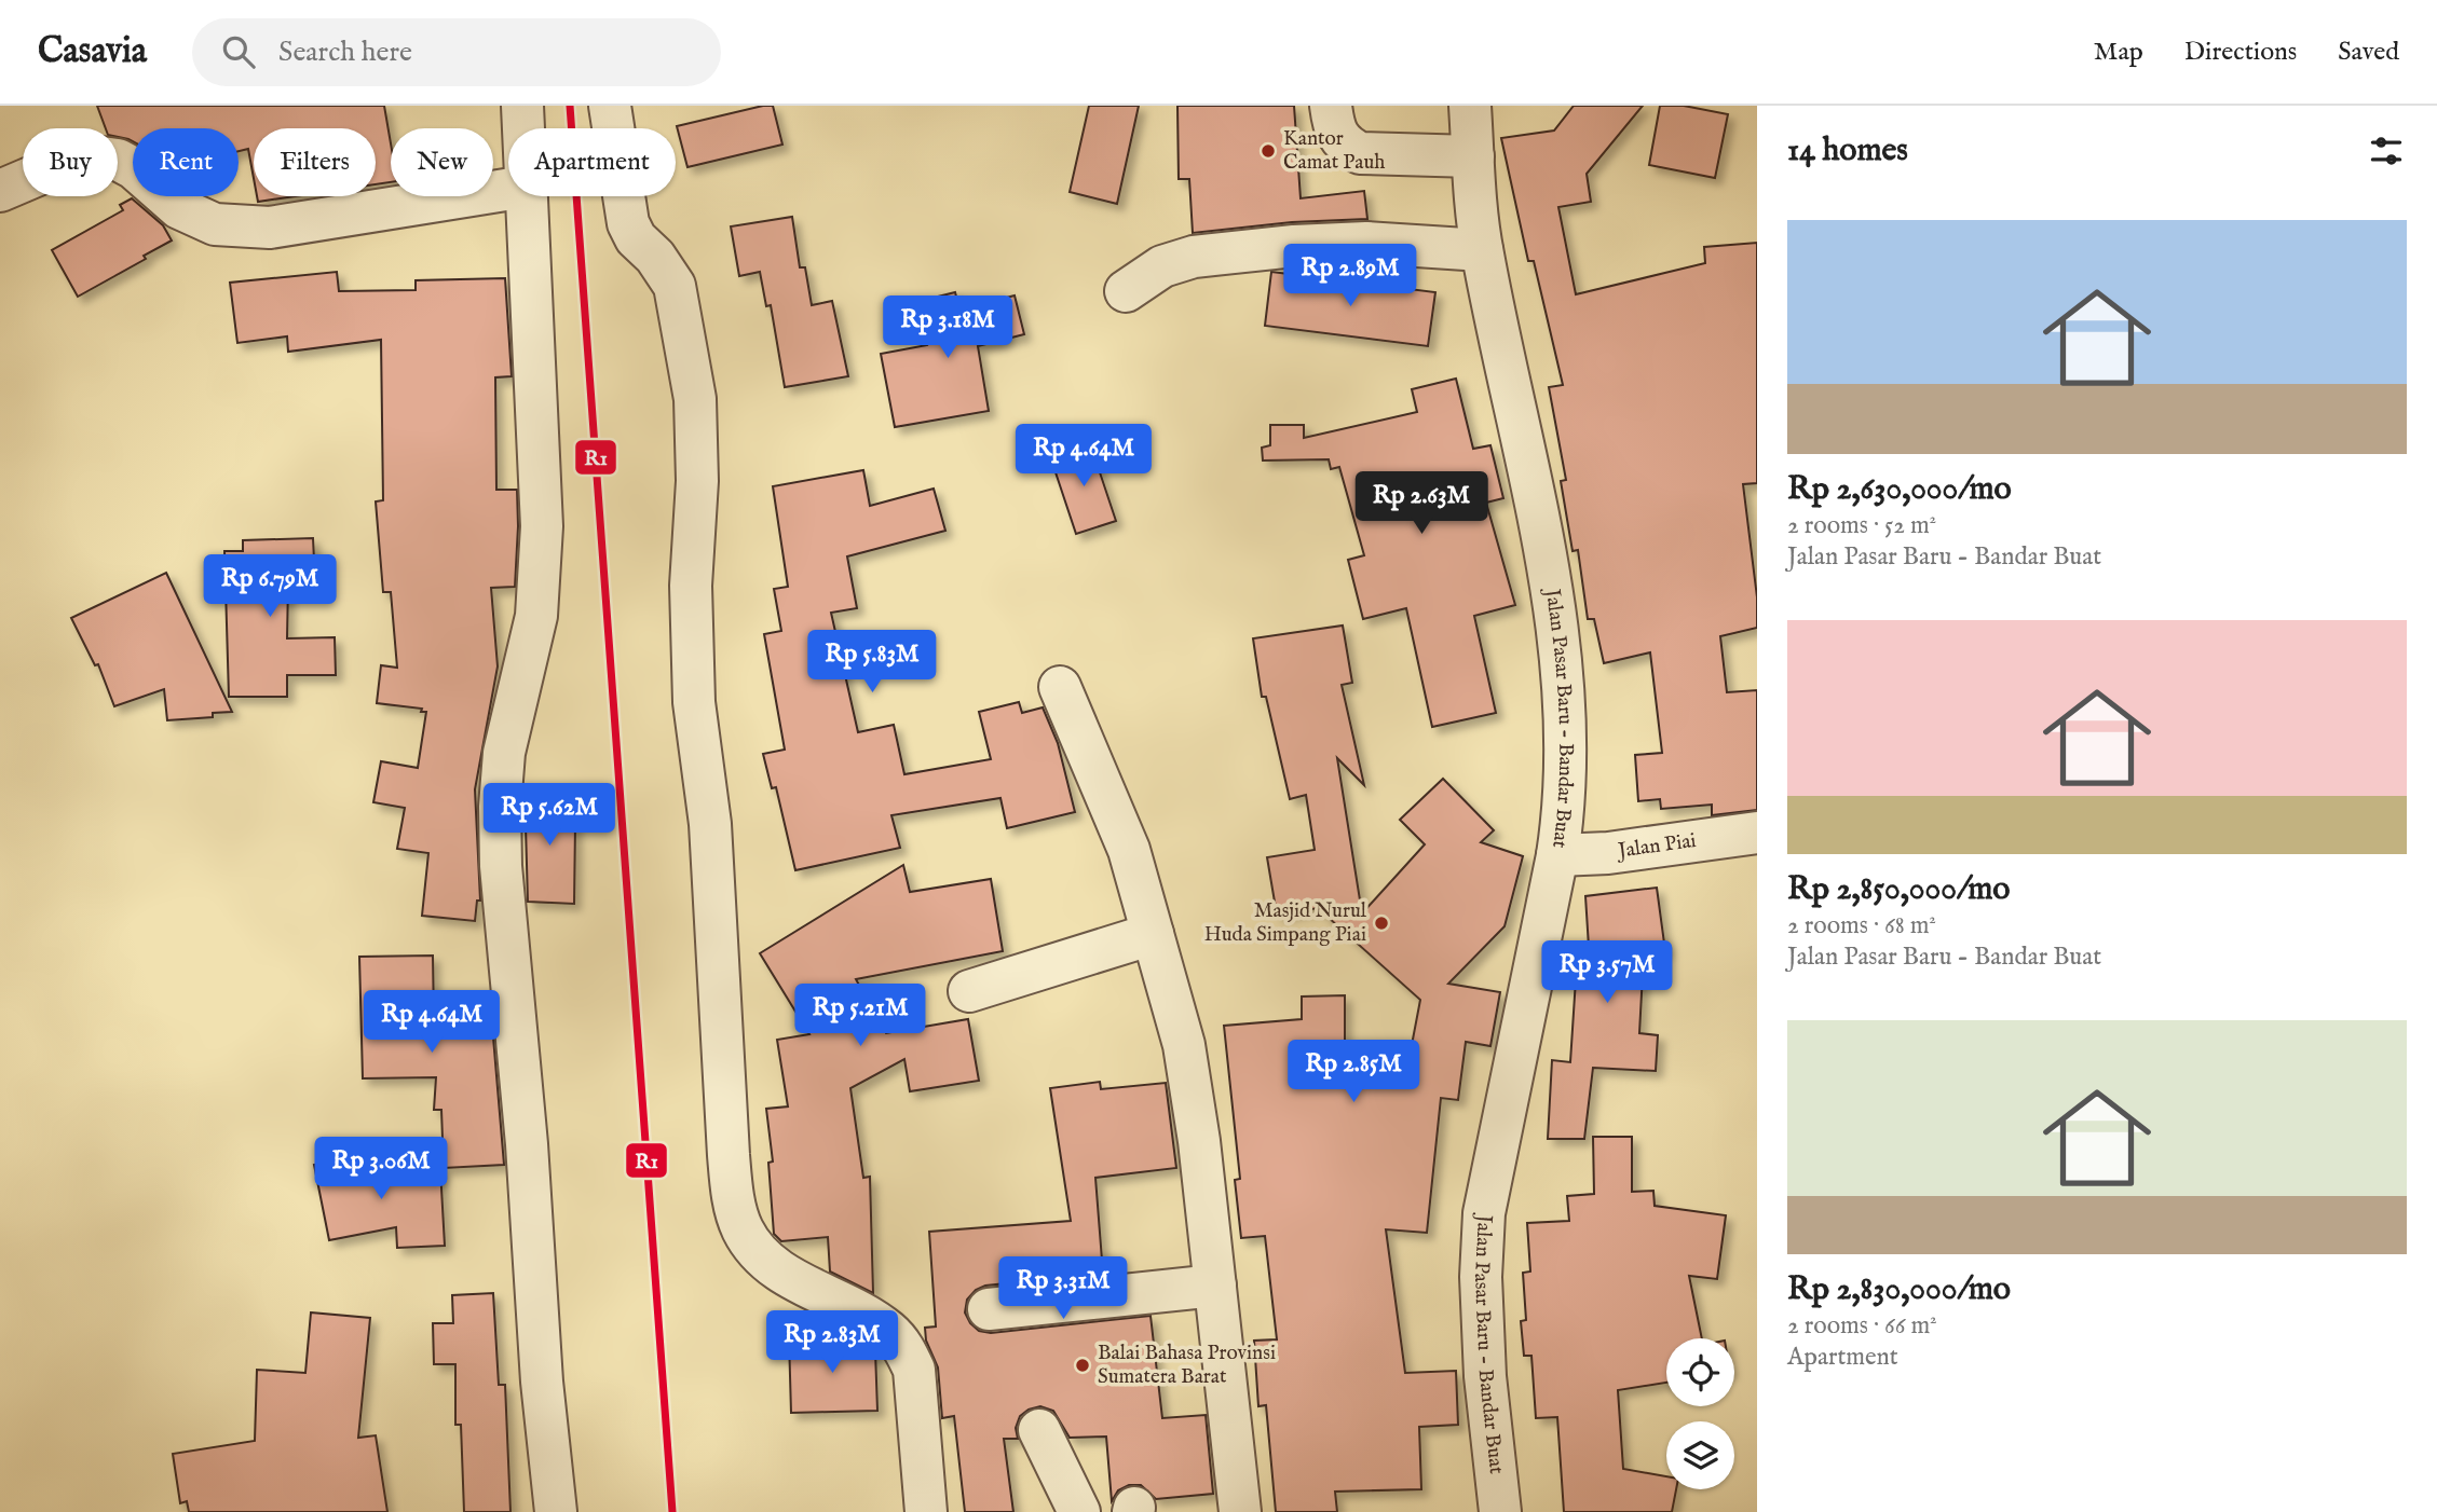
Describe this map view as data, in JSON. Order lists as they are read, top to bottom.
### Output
{
  "streets": {
    "street": ["Jalan Pasar Baru - Bandar Buat", "Jalan Piai"]
  },
  "crossings": [
    ["Jalan Pasar Baru - Bandar Buat", "Jalan Piai"]
  ],
  "places": ["Kantor Camat Pauh", "Masjid Nurul Huda Simpang Piai", "Balai Bahasa Provinsi Sumatera Barat"],
  "lines": ["transit line R1"],
  "page": {
    "header": "Casavia",
    "search": "Search here",
    "nav": ["Map", "Directions", "Saved"],
    "heading": "14 homes",
    "chip": [
      "Buy",
      "Rent",
      "Filters",
      "New",
      "Apartment"
    ],
    "list": [
      {
        "name": "Rp 2,630,000/mo",
        "note": "2 rooms · 52 m² · Jalan Pasar Baru - Bandar Buat"
      },
      {
        "name": "Rp 2,850,000/mo",
        "note": "2 rooms · 68 m² · Jalan Pasar Baru - Bandar Buat"
      },
      {
        "name": "Rp 2,830,000/mo",
        "note": "2 rooms · 66 m² · Apartment"
      }
    ],
    "price": [
      "Rp 2.89M",
      "Rp 3.18M",
      "Rp 4.64M",
      "Rp 2.63M",
      "Rp 6.79M",
      "Rp 5.83M",
      "Rp 5.62M",
      "Rp 3.57M",
      "Rp 5.21M",
      "Rp 4.64M",
      "Rp 2.85M",
      "Rp 3.06M",
      "Rp 3.31M",
      "Rp 2.83M"
    ]
  }
}
